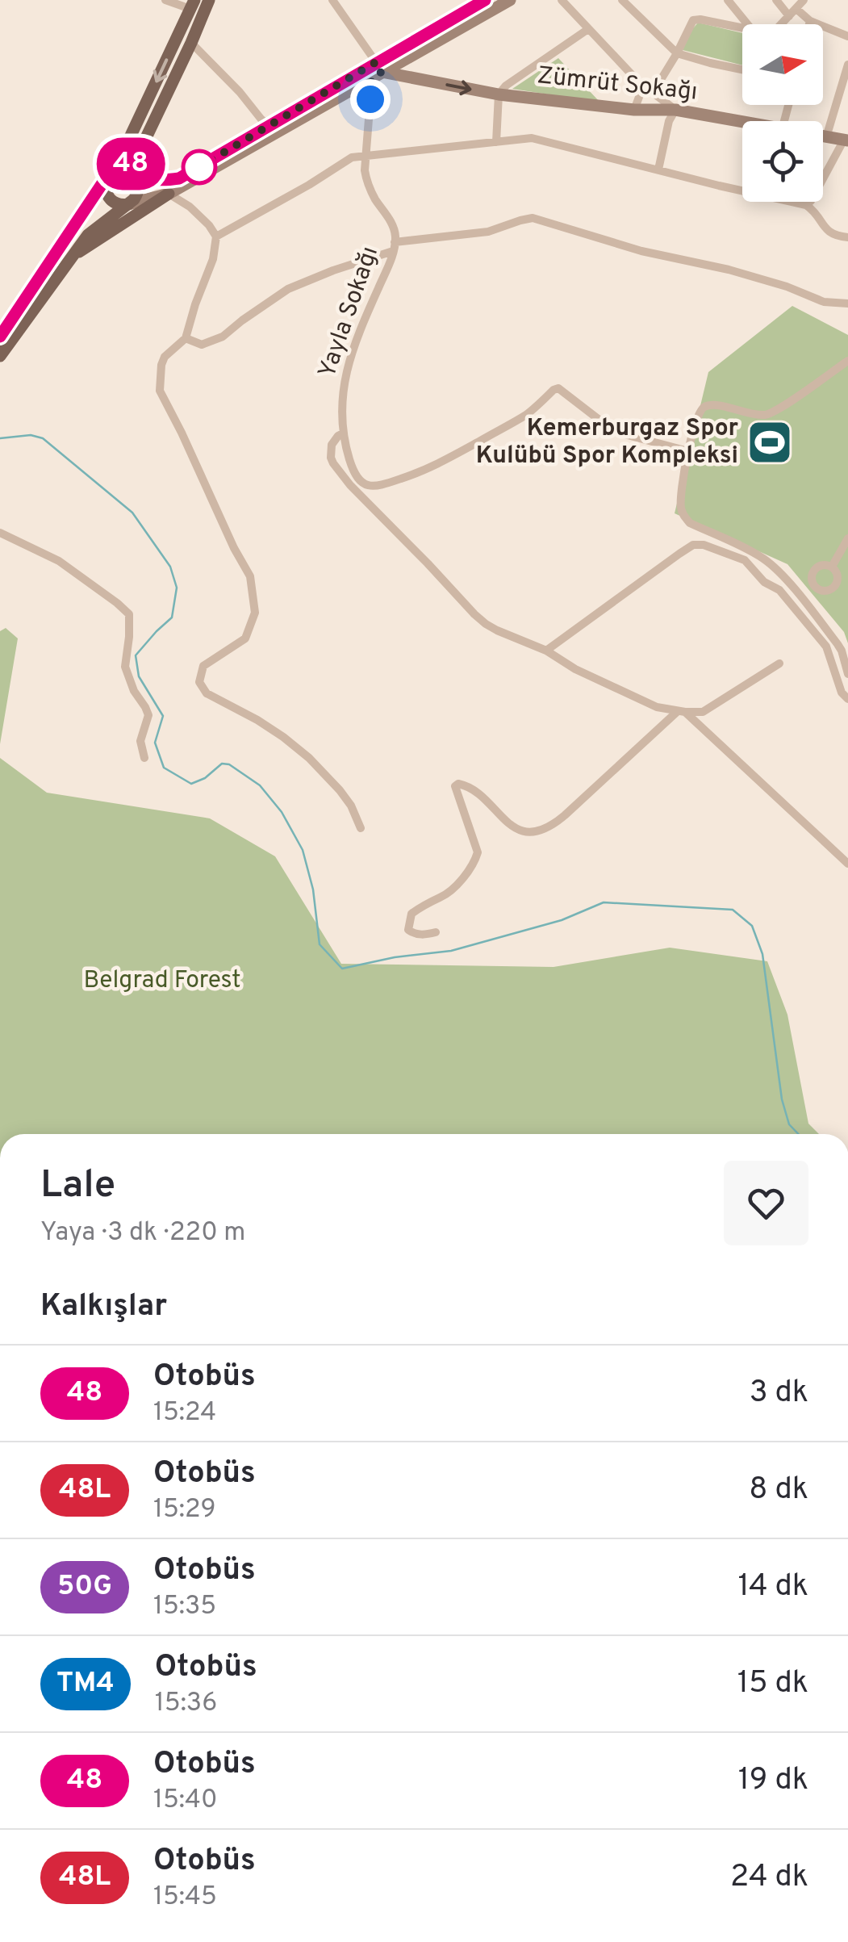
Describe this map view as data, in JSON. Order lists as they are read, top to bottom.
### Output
{
  "streets": {
    "main road": ["Zümrüt Sokağı"],
    "street": ["Yayla Sokağı"]
  },
  "crossings": [
    ["Zümrüt Sokağı", "Yayla Sokağı"]
  ],
  "parks": ["Belgrad Forest"],
  "places": {
    "sports": ["Kemerburgaz Spor Kulübü Spor Kompleksi"]
  },
  "lines": ["bus line 48"],
  "north": "right",
  "page": {
    "on_map": "48",
    "heading": [
      ["Lale", "Yaya · 3 dk · 220 m"],
      "Kalkışlar"
    ],
    "list": [
      {
        "mark": "48",
        "name": "Otobüs",
        "note": "15:24",
        "value": "3 dk"
      },
      {
        "mark": "48L",
        "name": "Otobüs",
        "note": "15:29",
        "value": "8 dk"
      },
      {
        "mark": "50G",
        "name": "Otobüs",
        "note": "15:35",
        "value": "14 dk"
      },
      {
        "mark": "TM4",
        "name": "Otobüs",
        "note": "15:36",
        "value": "15 dk"
      },
      {
        "mark": "48",
        "name": "Otobüs",
        "note": "15:40",
        "value": "19 dk"
      },
      {
        "mark": "48L",
        "name": "Otobüs",
        "note": "15:45",
        "value": "24 dk"
      }
    ]
  }
}
